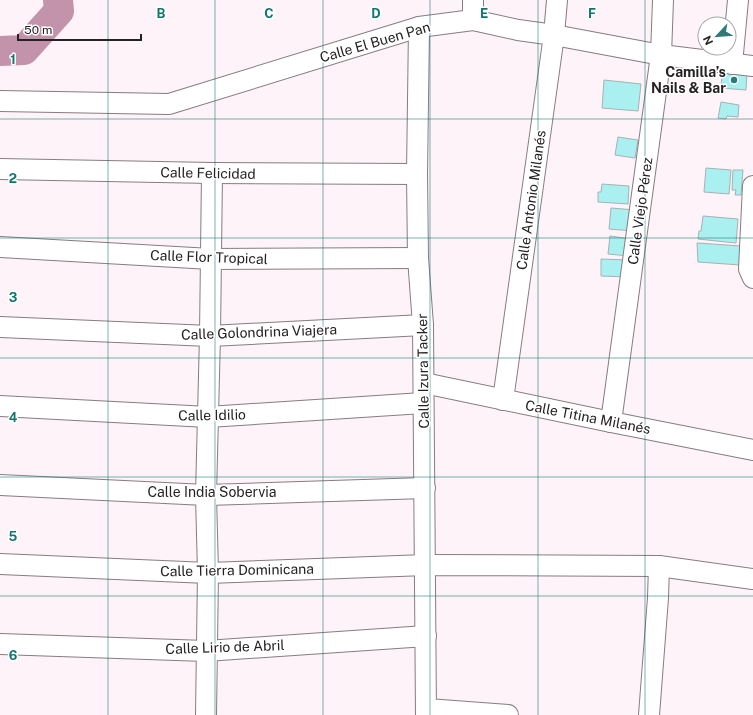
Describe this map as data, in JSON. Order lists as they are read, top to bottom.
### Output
{
  "streets": {
    "street": [
      "Calle El Buen Pan",
      "Calle Felicidad",
      "Calle Antonio Milanés",
      "Calle Viejo Pérez",
      "Calle Flor Tropical",
      "Calle Golondrina Viajera",
      "Calle Izura Tacker",
      "Calle Idilio",
      "Calle Titina Milanés",
      "Calle India Sobervia",
      "Calle Tierra Dominicana",
      "Calle Lirio de Abril"
    ]
  },
  "crossings": [
    ["Calle El Buen Pan", "Calle Antonio Milanés"],
    ["Calle El Buen Pan", "Calle Viejo Pérez"],
    ["Calle El Buen Pan", "Calle Izura Tacker"],
    ["Calle Felicidad", "Calle Izura Tacker"],
    ["Calle Antonio Milanés", "Calle Titina Milanés"],
    ["Calle Viejo Pérez", "Calle Titina Milanés"],
    ["Calle Flor Tropical", "Calle Izura Tacker"],
    ["Calle Golondrina Viajera", "Calle Izura Tacker"],
    ["Calle Izura Tacker", "Calle Idilio"],
    ["Calle Izura Tacker", "Calle Titina Milanés"],
    ["Calle Izura Tacker", "Calle India Sobervia"],
    ["Calle Izura Tacker", "Calle Tierra Dominicana"],
    ["Calle Izura Tacker", "Calle Lirio de Abril"]
  ],
  "places": ["Camilla’s Nails & Bar"],
  "scale_bar": "50 m",
  "north": "bottom left",
  "grid": {
    "columns": [
      "B",
      "C",
      "D",
      "E",
      "F"
    ],
    "rows": [
      "1",
      "2",
      "3",
      "4",
      "5",
      "6"
    ]
  }
}
